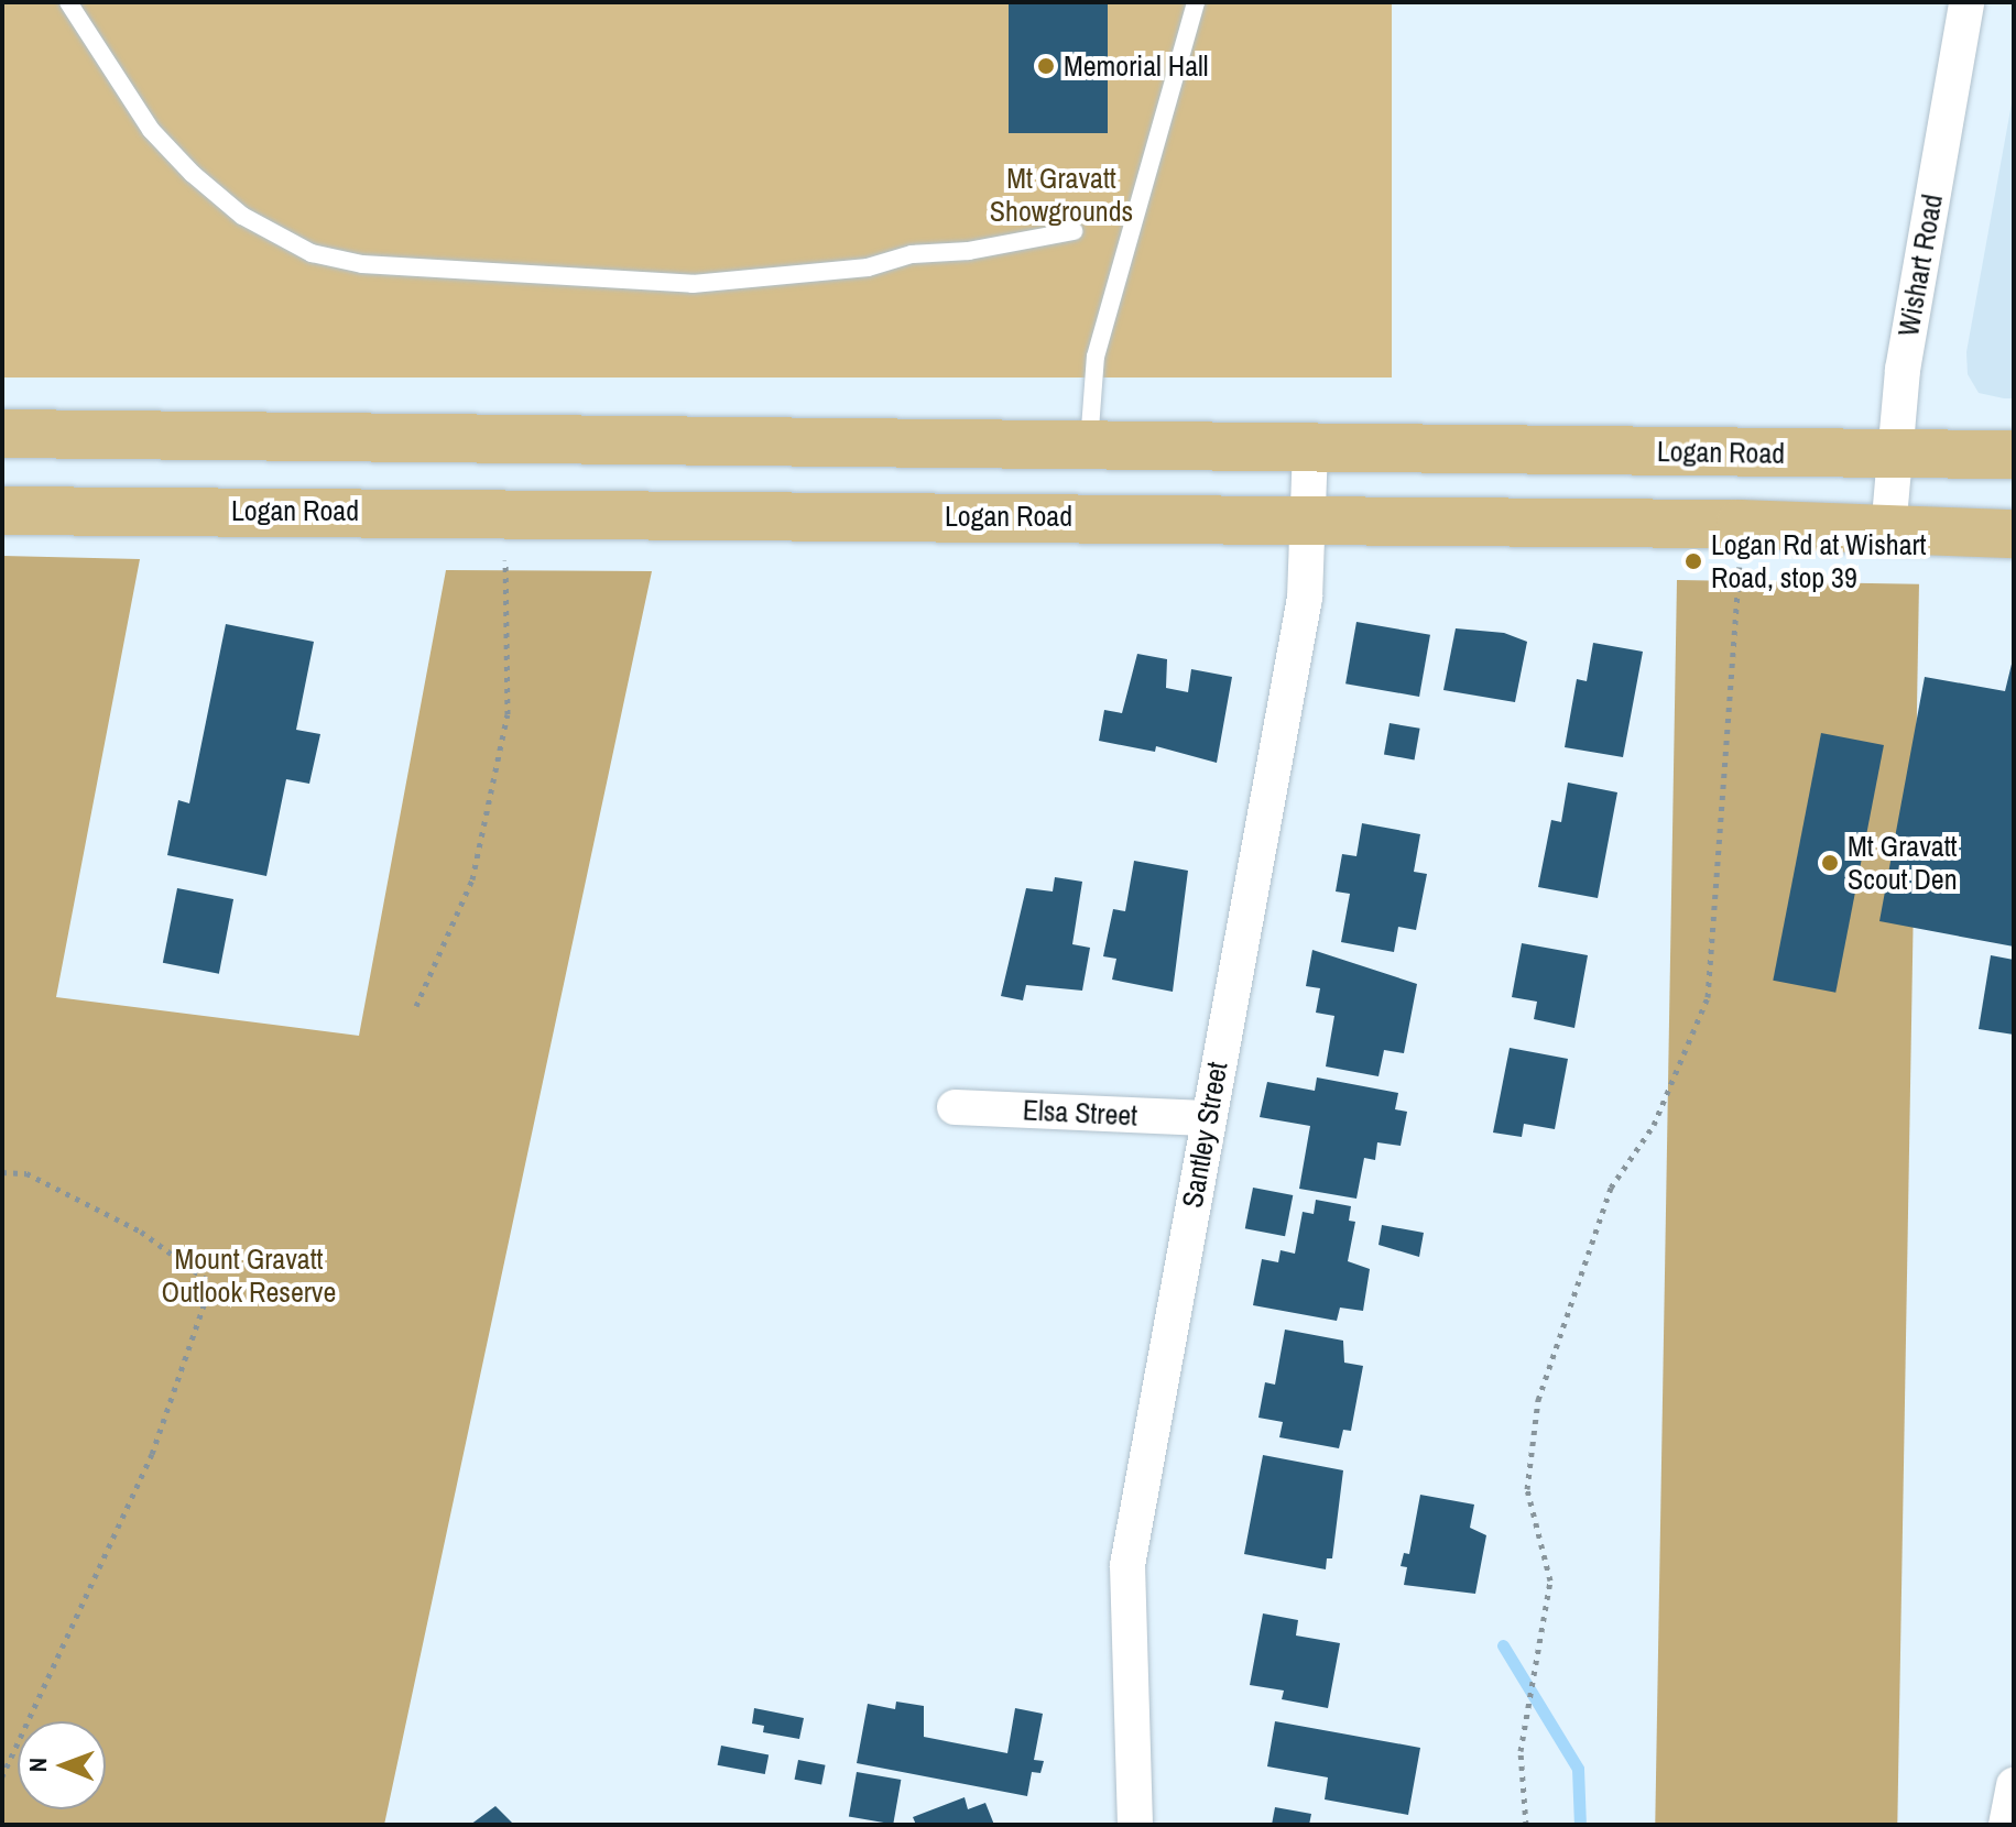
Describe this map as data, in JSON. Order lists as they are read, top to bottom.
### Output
{
  "streets": {
    "main road": ["Logan Road"],
    "street": ["Wishart Road", "Elsa Street", "Santley Street"]
  },
  "crossings": [
    ["Wishart Road", "Logan Road"],
    ["Logan Road", "Santley Street"],
    ["Elsa Street", "Santley Street"]
  ],
  "parks": ["Mt Gravatt Showgrounds", "Mount Gravatt Outlook Reserve"],
  "places": ["Memorial Hall", "Logan Rd at Wishart Road, stop 39", "Mt Gravatt Scout Den"],
  "north": "left"
}
